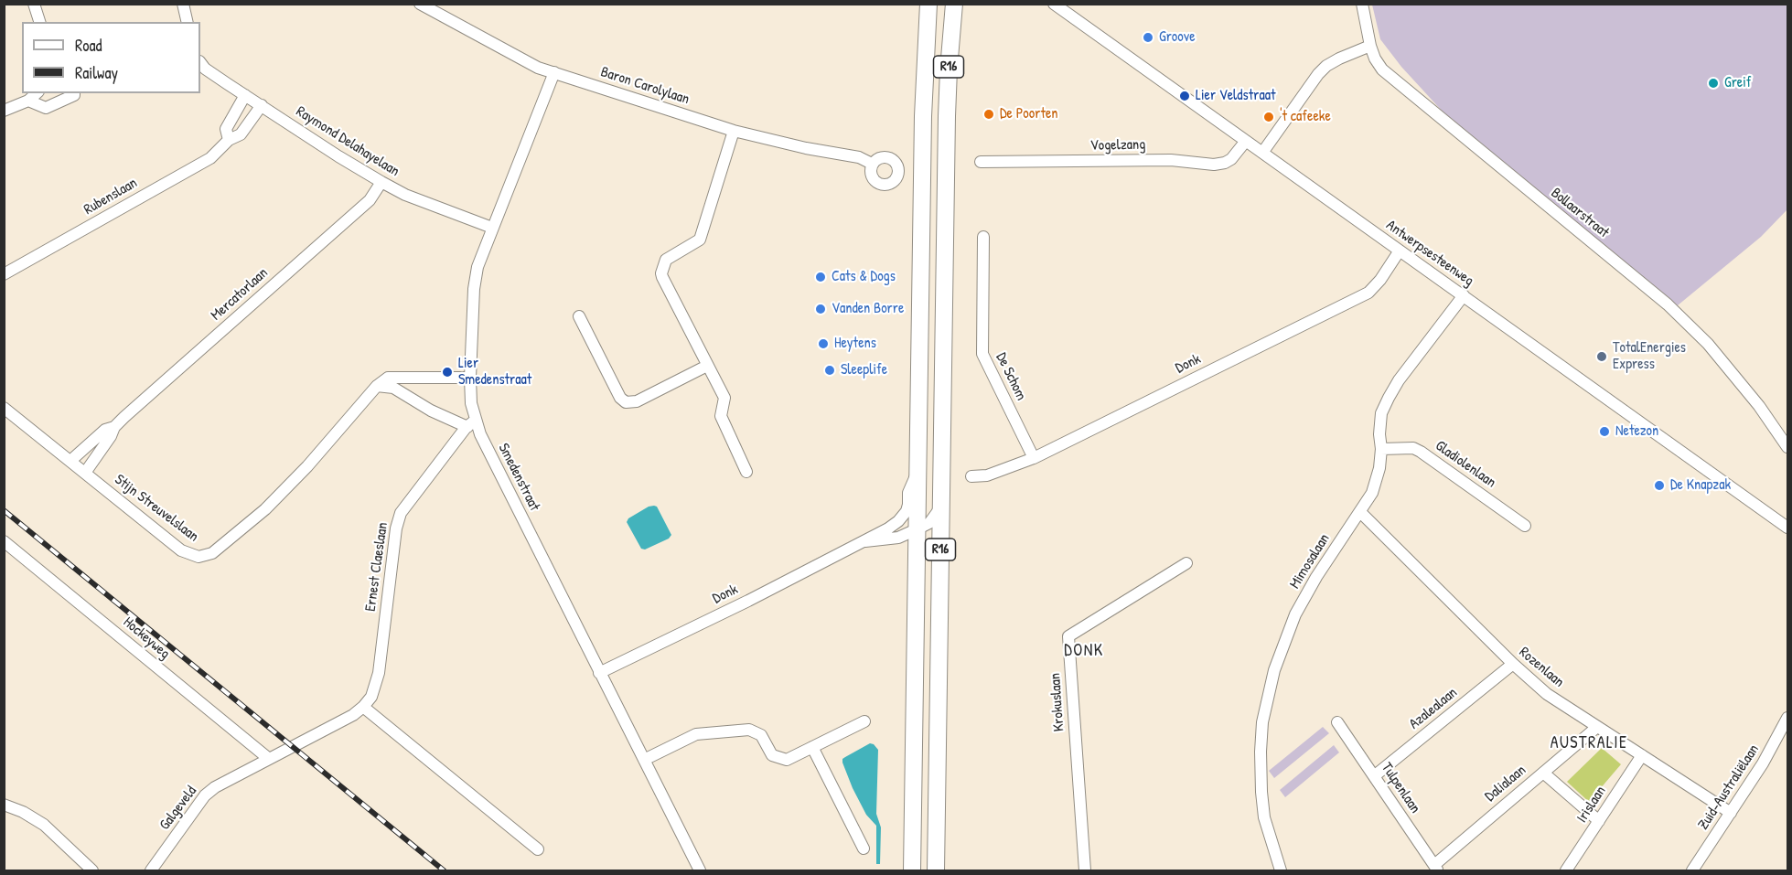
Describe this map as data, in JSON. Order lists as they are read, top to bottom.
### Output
{
  "streets": {
    "highway": ["R16"],
    "street": [
      "Baron Carolylaan",
      "Raymond Delahayelaan",
      "Vogelzang",
      "Rubenslaan",
      "Bollaarstraat",
      "Antwerpsesteenweg",
      "Mercatorlaan",
      "Donk",
      "De Schom",
      "Gladiolenlaan",
      "Smedenstraat",
      "Stijn Streuvelslaan",
      "Mimosalaan",
      "Ernest Claeslaan",
      "Hockeyweg",
      "Rozenlaan",
      "Krokuslaan",
      "Azalealaan",
      "Dalialaan",
      "Zuid-Australiëlaan",
      "Tulpenlaan",
      "Irislaan",
      "Galgeveld"
    ]
  },
  "crossings": [
    ["R16", "Donk"],
    ["Baron Carolylaan", "Smedenstraat"],
    ["Raymond Delahayelaan", "Rubenslaan"],
    ["Raymond Delahayelaan", "Mercatorlaan"],
    ["Raymond Delahayelaan", "Smedenstraat"],
    ["Vogelzang", "Antwerpsesteenweg"],
    ["Antwerpsesteenweg", "Donk"],
    ["Antwerpsesteenweg", "Mimosalaan"],
    ["Mercatorlaan", "Stijn Streuvelslaan"],
    ["Donk", "De Schom"],
    ["Donk", "Smedenstraat"],
    ["Gladiolenlaan", "Mimosalaan"],
    ["Smedenstraat", "Stijn Streuvelslaan"],
    ["Smedenstraat", "Ernest Claeslaan"],
    ["Mimosalaan", "Rozenlaan"],
    ["Ernest Claeslaan", "Hockeyweg"],
    ["Ernest Claeslaan", "Galgeveld"],
    ["Hockeyweg", "Galgeveld"],
    ["Rozenlaan", "Azalealaan"],
    ["Rozenlaan", "Dalialaan"],
    ["Rozenlaan", "Zuid-Australiëlaan"],
    ["Rozenlaan", "Irislaan"],
    ["Azalealaan", "Tulpenlaan"],
    ["Dalialaan", "Tulpenlaan"]
  ],
  "districts": ["DONK", "AUSTRALIE"],
  "places": [
    "Groove",
    "Greif",
    "Lier Veldstraat",
    "De Poorten",
    "'t cafeeke",
    "Cats & Dogs",
    "Vanden Borre",
    "Heytens",
    "TotalEnergies Express",
    "Sleeplife",
    "Lier Smedenstraat",
    "Netezon",
    "De Knapzak"
  ],
  "legend": ["Road", "Railway"]
}
